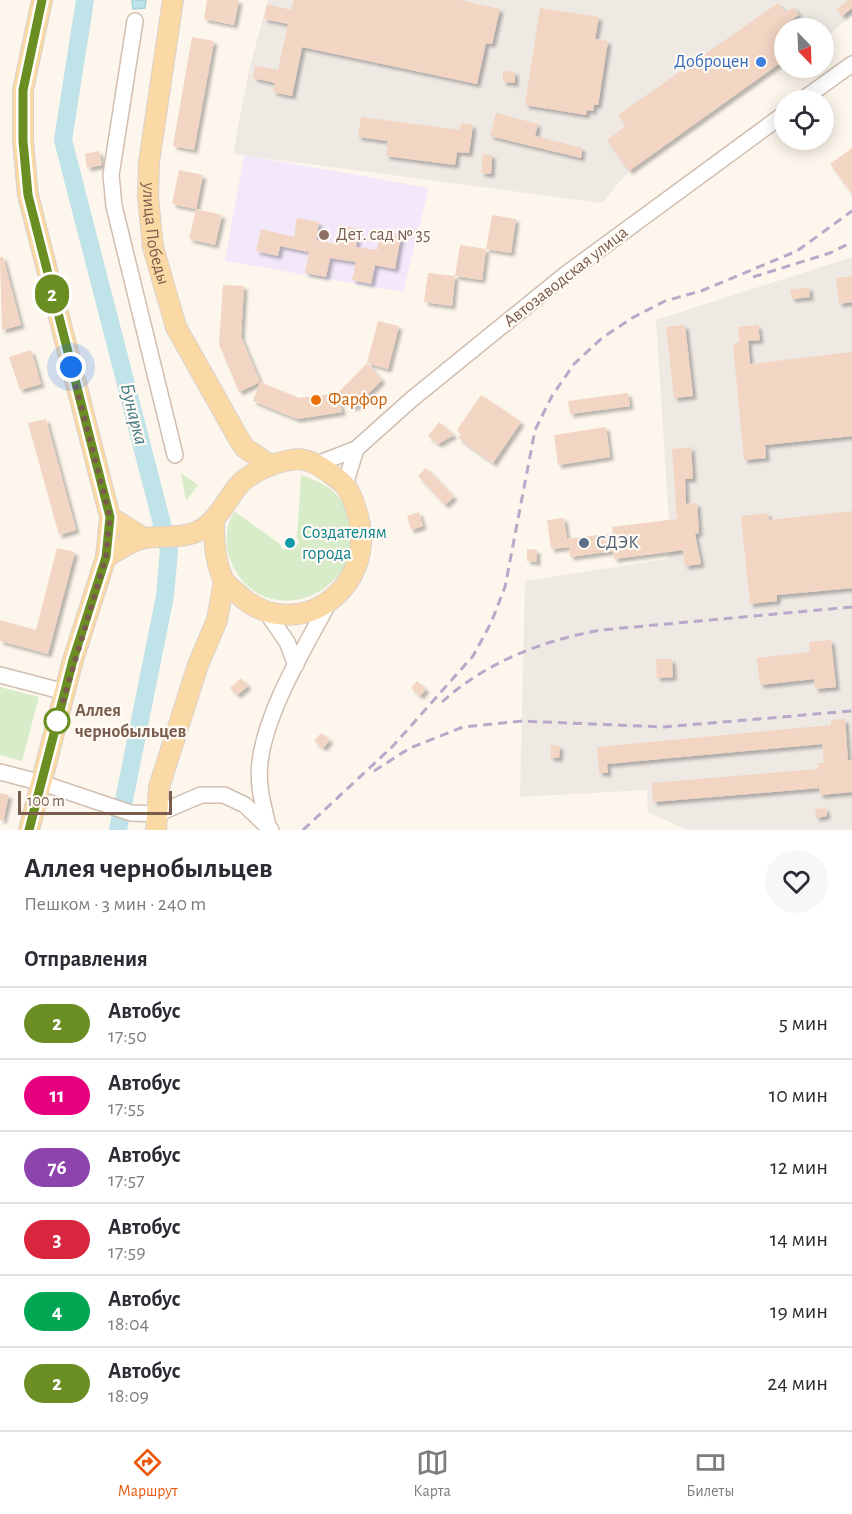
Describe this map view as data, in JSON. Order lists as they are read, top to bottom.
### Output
{
  "streets": {
    "main road": ["улица Победы"],
    "street": ["Автозаводская улица"]
  },
  "water": ["Бунарка"],
  "places": [
    "Доброцен",
    "Дет. сад № 35",
    "Фарфор",
    "Создателям города",
    "СДЭК",
    "Аллея чернобыльцев"
  ],
  "lines": ["bus line 2"],
  "scale_bar": "100 m",
  "north": "bottom right",
  "page": {
    "on_map": "2",
    "scale": "100 m",
    "heading": [
      ["Аллея чернобыльцев", "Пешком · 3 мин · 240 m"],
      "Отправления"
    ],
    "list": [
      {
        "mark": "2",
        "name": "Автобус",
        "note": "17:50",
        "value": "5 мин"
      },
      {
        "mark": "11",
        "name": "Автобус",
        "note": "17:55",
        "value": "10 мин"
      },
      {
        "mark": "76",
        "name": "Автобус",
        "note": "17:57",
        "value": "12 мин"
      },
      {
        "mark": "3",
        "name": "Автобус",
        "note": "17:59",
        "value": "14 мин"
      },
      {
        "mark": "4",
        "name": "Автобус",
        "note": "18:04",
        "value": "19 мин"
      },
      {
        "mark": "2",
        "name": "Автобус",
        "note": "18:09",
        "value": "24 мин"
      }
    ],
    "tabs": ["Маршрут", "Карта", "Билеты"]
  }
}
